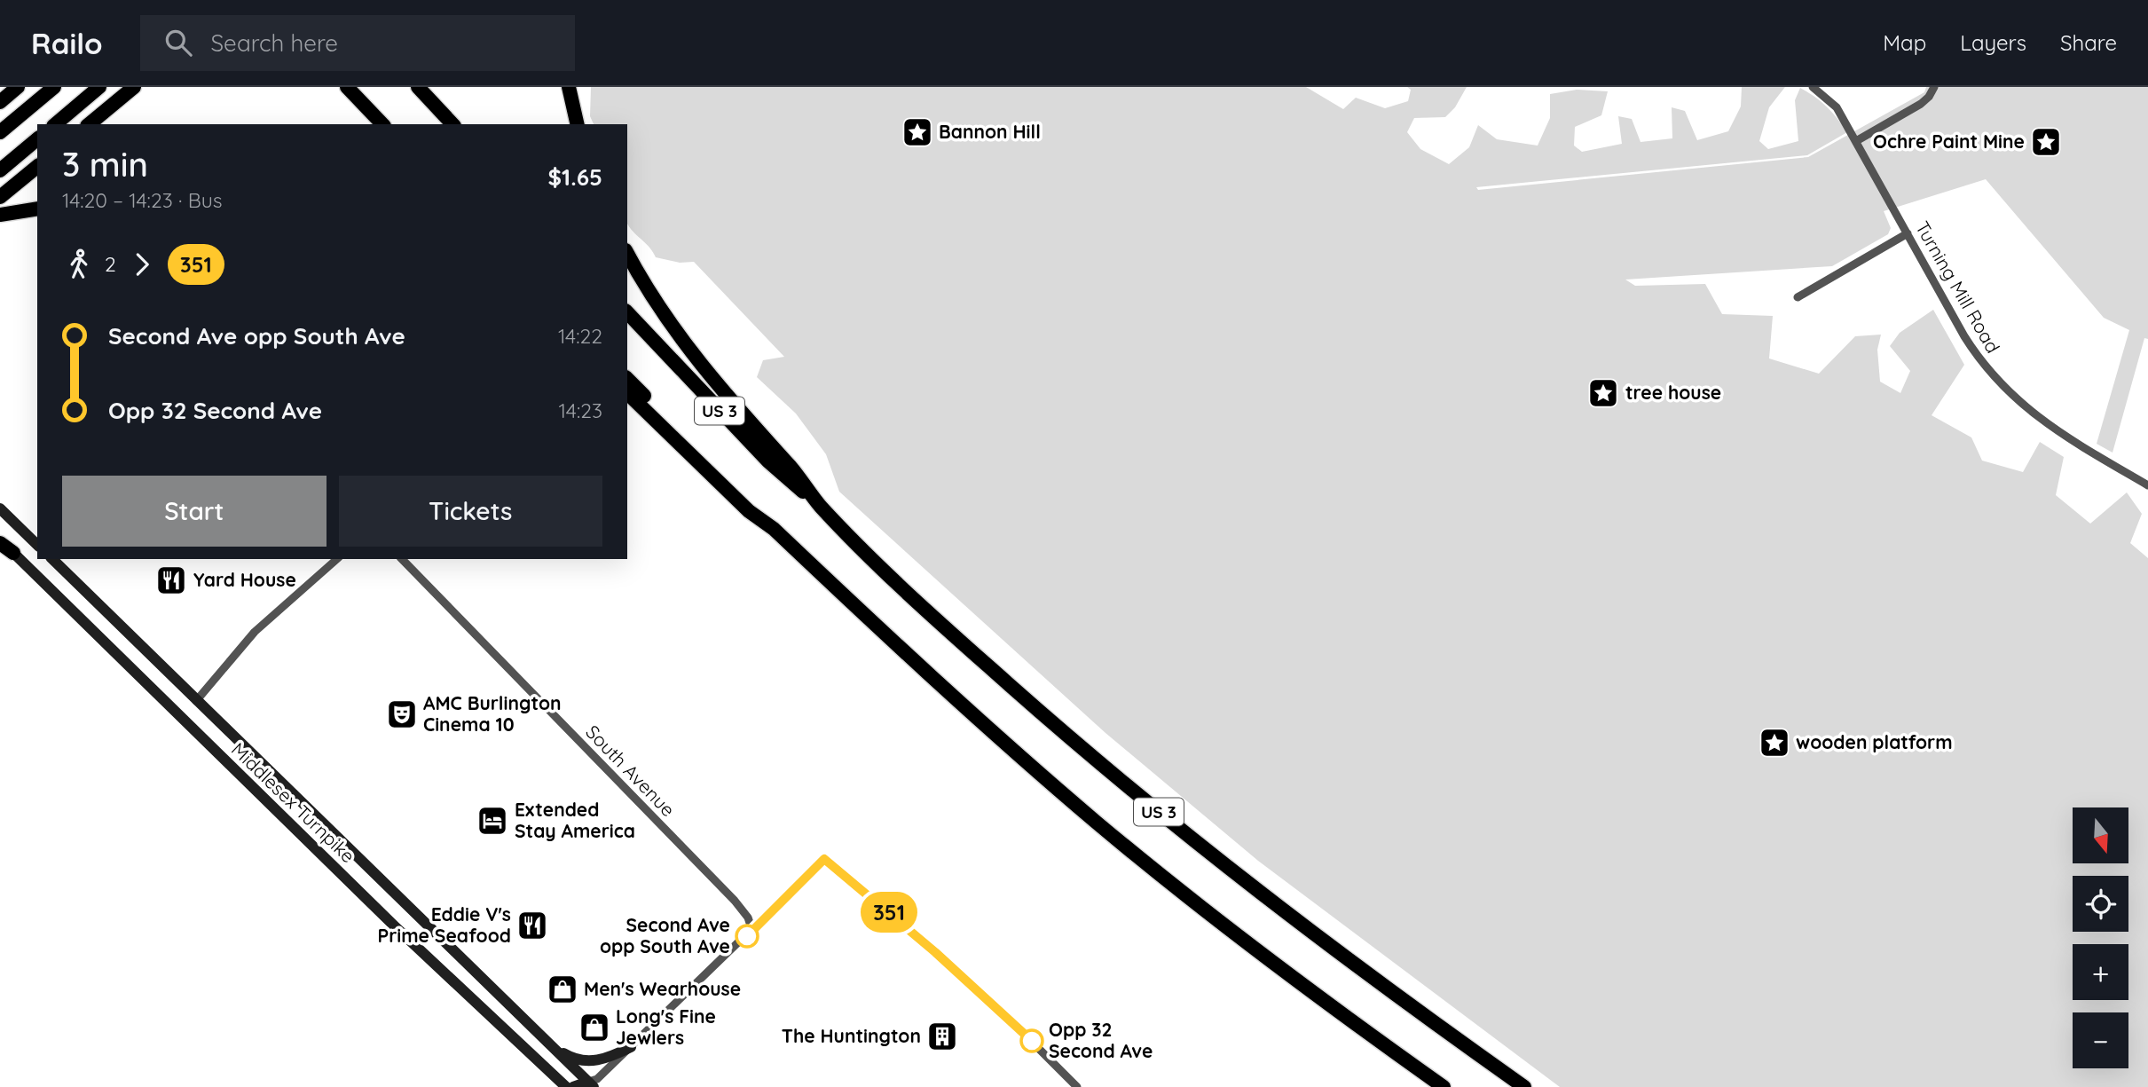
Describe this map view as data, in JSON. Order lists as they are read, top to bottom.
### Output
{
  "streets": {
    "highway": ["US 3"],
    "main road": ["Middlesex Turnpike"],
    "street": ["Turning Mill Road", "South Avenue"]
  },
  "places": {
    "place": [
      "Bannon Hill",
      "Ochre Paint Mine",
      "tree house",
      "wooden platform"
    ],
    "restaurant": ["Yard House", "Eddie V's Prime Seafood"],
    "theatre": ["AMC Burlington Cinema 10"],
    "hotel": ["Extended Stay America"],
    "other": ["Second Ave opp South Ave", "Opp 32 Second Ave"],
    "shop": ["Men's Wearhouse", "Long's Fine Jewlers"],
    "building": ["The Huntington"]
  },
  "lines": ["bus line 351"],
  "north": "bottom",
  "page": {
    "header": "Railo",
    "search": "Search here",
    "nav": ["Map", "Layers", "Share"],
    "on_map": "351",
    "heading": ["3 min", "14:20 – 14:23 · Bus", "$1.65"],
    "legs": ["2", "351"],
    "list": [
      {
        "name": "Second Ave opp South Ave",
        "value": "14:22"
      },
      {
        "name": "Opp 32 Second Ave",
        "value": "14:23"
      }
    ],
    "buttons": ["Start", "Tickets"],
    "map_buttons": ["+", "−"]
  }
}
